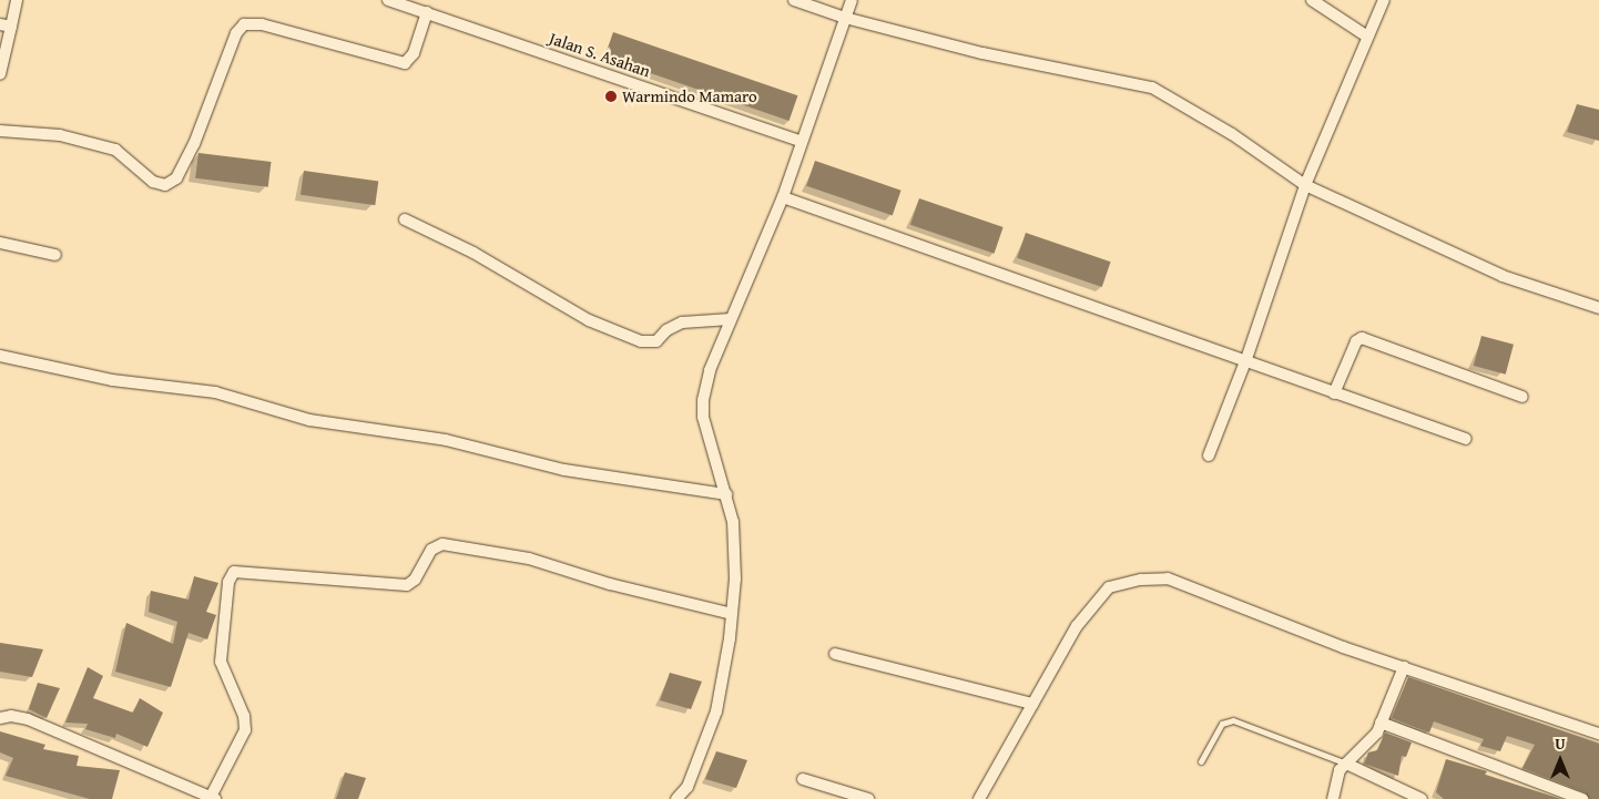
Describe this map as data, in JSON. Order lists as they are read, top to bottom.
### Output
{
  "streets": {
    "street": ["Jalan S. Asahan"]
  },
  "places": ["Warmindo Mamaro"],
  "north": "top"
}
